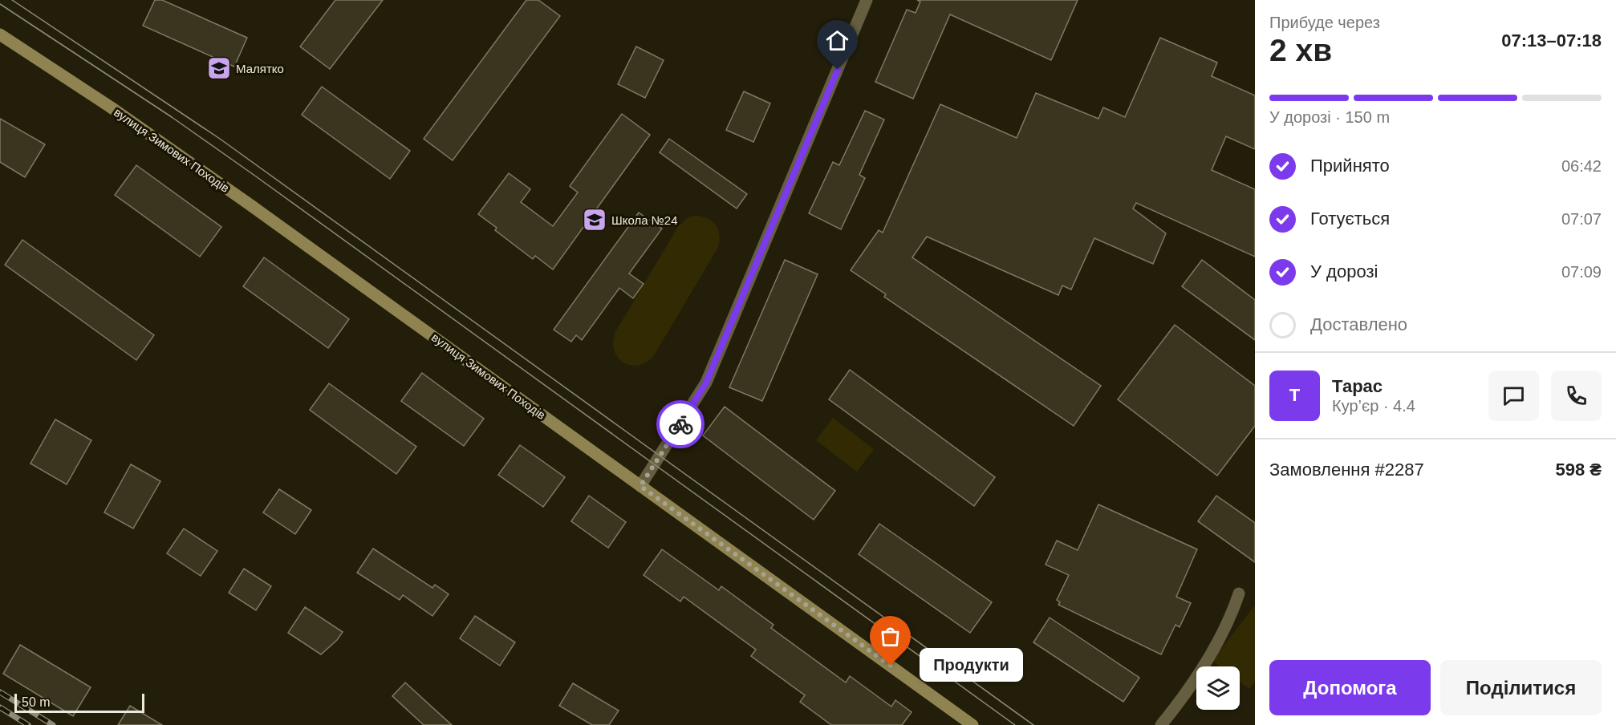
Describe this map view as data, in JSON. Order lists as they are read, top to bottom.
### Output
{
  "streets": {
    "main road": ["вулиця Зимових Походів"]
  },
  "places": {
    "school or university": ["Малятко", "Школа №24"],
    "other": ["Продукти"]
  },
  "scale_bar": "50 m",
  "page": {
    "heading": ["2 хв", "Прибуде через", "07:13–07:18"],
    "panel": [
      "Тарас",
      "Кур’єр · 4.4",
      "Замовлення #2287",
      "598 ₴"
    ],
    "bar": "У дорозі · 150 m",
    "list": [
      ["Прийнято", "06:42"],
      ["Готується", "07:07"],
      ["У дорозі", "07:09"],
      "Доставлено"
    ],
    "round": "Т",
    "bubble": "Продукти",
    "buttons": ["Допомога", "Поділитися"],
    "scale": "50 m"
  }
}
